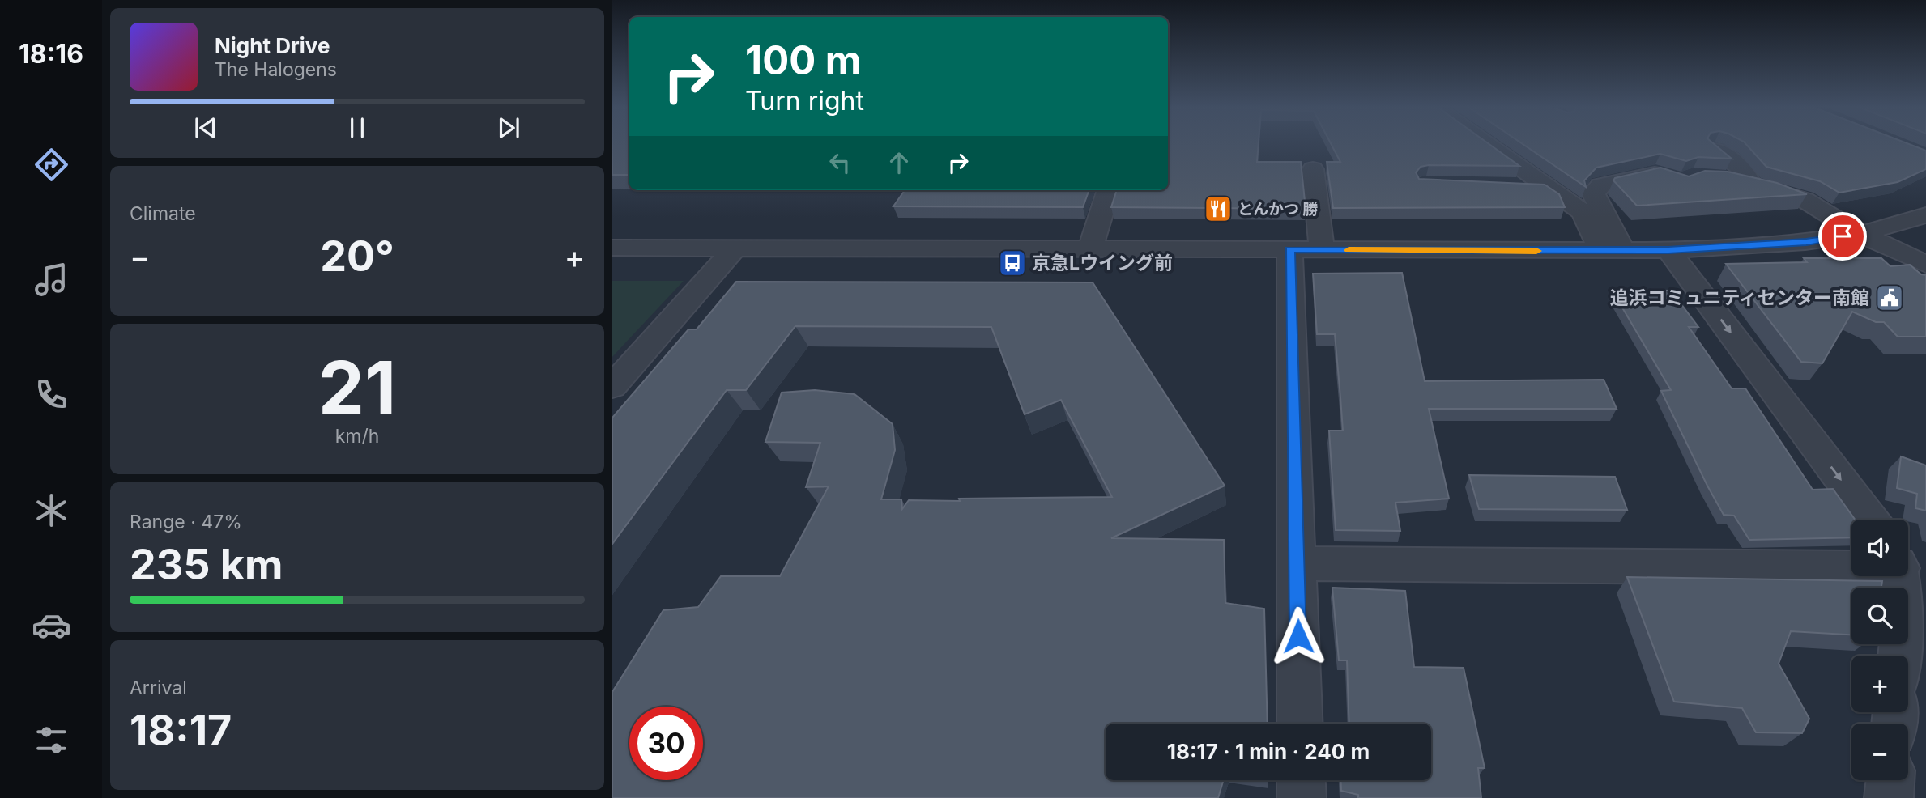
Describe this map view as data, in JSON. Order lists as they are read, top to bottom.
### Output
{
  "places": {
    "restaurant": ["とんかつ 勝"],
    "bus stop": ["京急Lウイング前"],
    "public building": ["追浜コミュニティセンター南館"]
  },
  "page": {
    "tabs": "18:16",
    "turn": ["100 m", "Turn right"],
    "song": ["Night Drive", "The Halogens"],
    "tile": [
      "Climate",
      ["21", "km/h"],
      ["Range · 47%", "235 km"],
      ["Arrival", "18:17"]
    ],
    "heat": ["−", "20°", "+"],
    "map_buttons": ["+", "−"],
    "limit": "30",
    "trip": "18:17 · 1 min · 240 m"
  }
}
